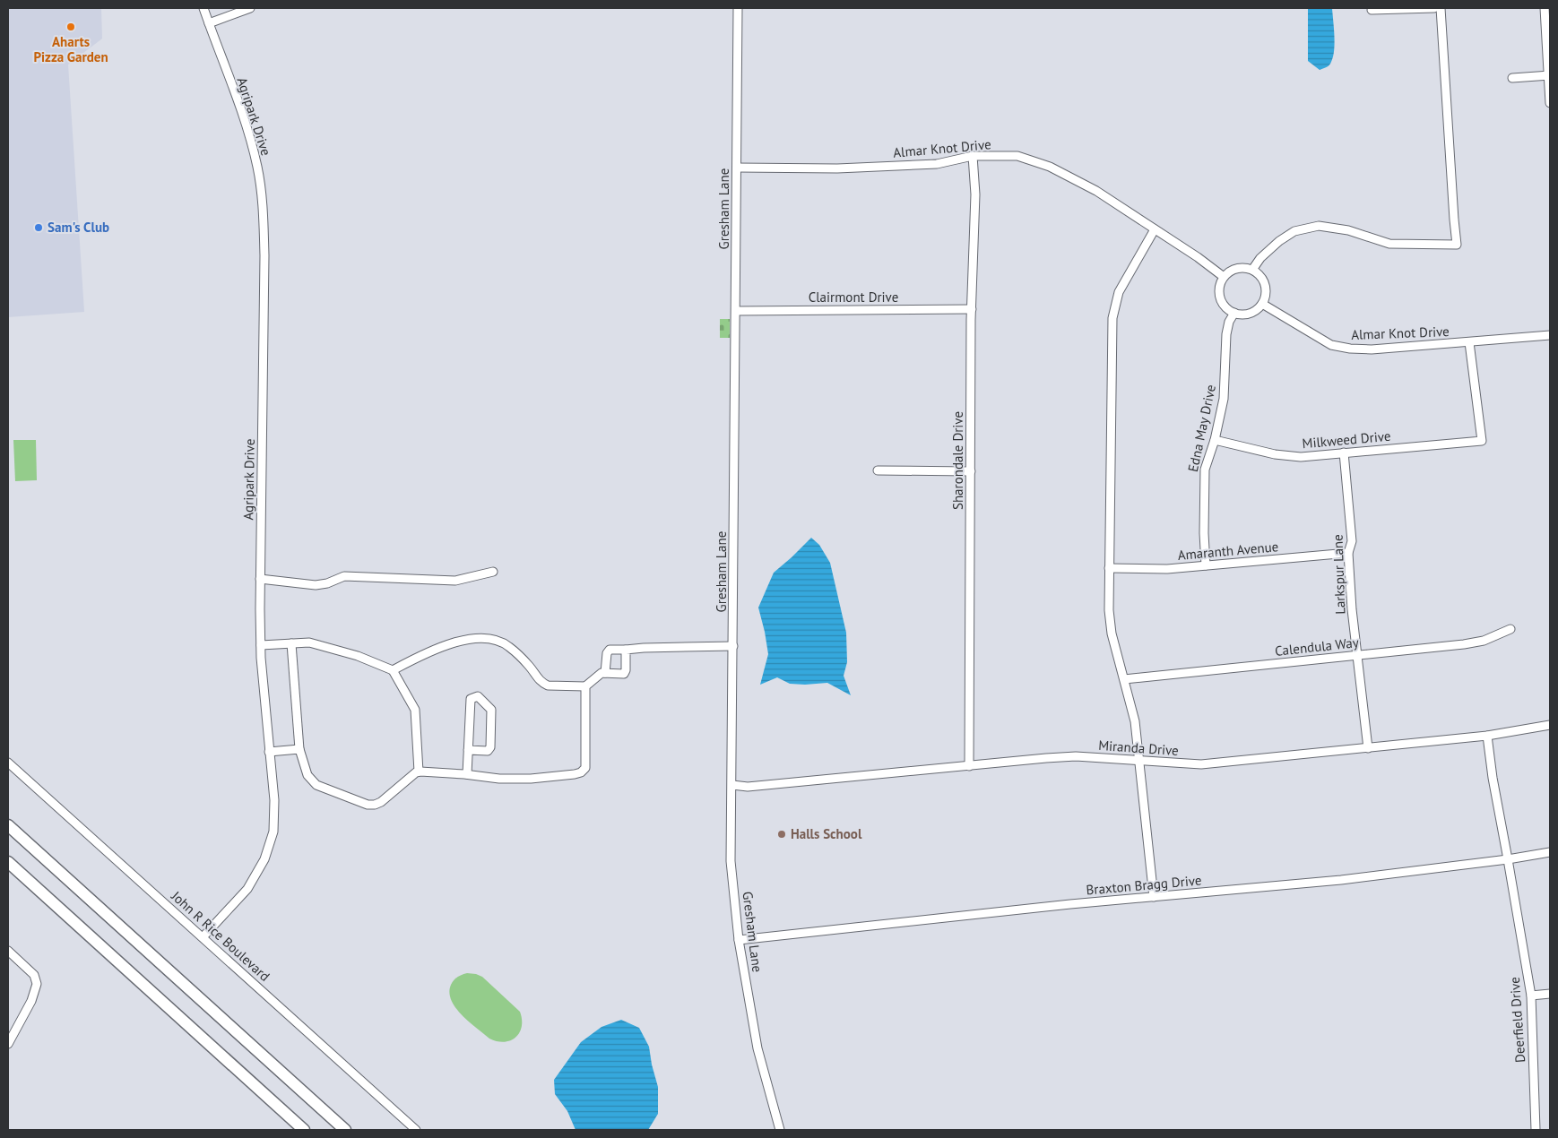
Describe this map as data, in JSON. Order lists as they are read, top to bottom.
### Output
{
  "streets": {
    "street": [
      "Agripark Drive",
      "Almar Knot Drive",
      "Gresham Lane",
      "Clairmont Drive",
      "Edna May Drive",
      "Milkweed Drive",
      "Sharondale Drive",
      "Amaranth Avenue",
      "Larkspur Lane",
      "Calendula Way",
      "Miranda Drive",
      "Braxton Bragg Drive",
      "John R Rice Boulevard",
      "Deerfield Drive"
    ]
  },
  "crossings": [
    ["Agripark Drive", "John R Rice Boulevard"],
    ["Almar Knot Drive", "Gresham Lane"],
    ["Almar Knot Drive", "Edna May Drive"],
    ["Almar Knot Drive", "Milkweed Drive"],
    ["Almar Knot Drive", "Sharondale Drive"],
    ["Gresham Lane", "Clairmont Drive"],
    ["Gresham Lane", "Miranda Drive"],
    ["Gresham Lane", "Braxton Bragg Drive"],
    ["Clairmont Drive", "Sharondale Drive"],
    ["Edna May Drive", "Milkweed Drive"],
    ["Edna May Drive", "Amaranth Avenue"],
    ["Milkweed Drive", "Larkspur Lane"],
    ["Sharondale Drive", "Miranda Drive"],
    ["Amaranth Avenue", "Larkspur Lane"],
    ["Larkspur Lane", "Calendula Way"],
    ["Larkspur Lane", "Miranda Drive"],
    ["Miranda Drive", "Deerfield Drive"],
    ["Braxton Bragg Drive", "Deerfield Drive"]
  ],
  "places": ["Aharts Pizza Garden", "Sam's Club", "Halls School"]
}
